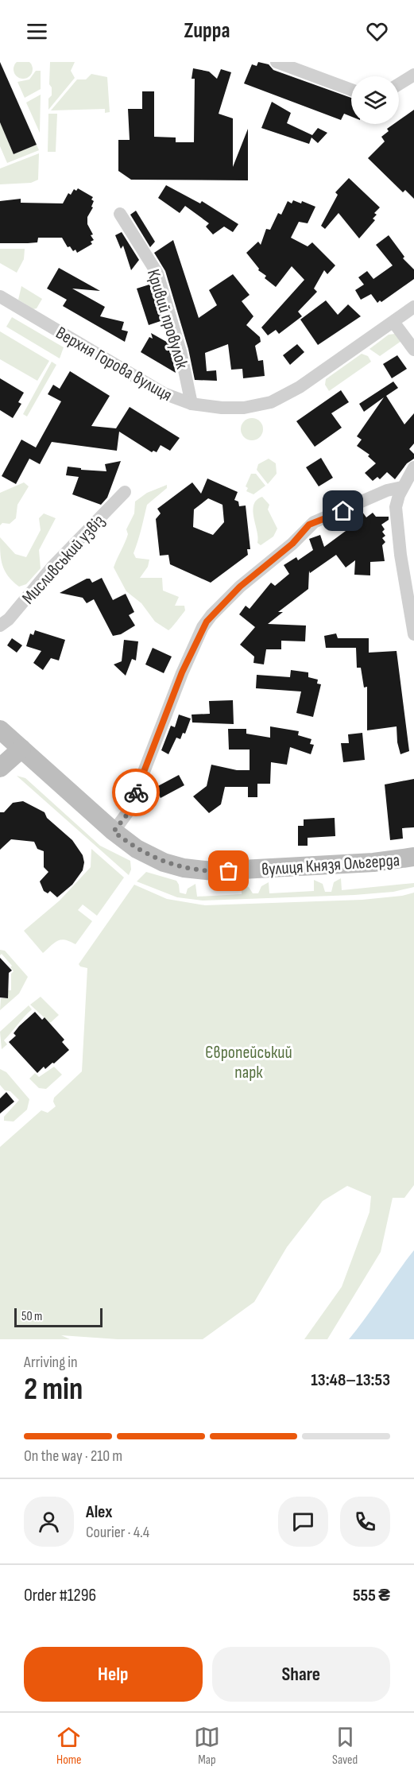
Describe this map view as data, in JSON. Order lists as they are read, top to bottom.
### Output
{
  "streets": {
    "main road": ["вулиця Князя Ольгерда"],
    "street": ["Кривий провулок", "Верхня Горова вулиця", "Мисливський узвіз"]
  },
  "crossings": [
    ["Кривий провулок", "Верхня Горова вулиця"]
  ],
  "parks": ["Європейський парк"],
  "scale_bar": "50 m",
  "page": {
    "header": "Zuppa",
    "scale": "50 m",
    "heading": ["2 min", "Arriving in", "13:48–13:53"],
    "panel": [
      "Alex",
      "Courier · 4.4",
      "Order #1296",
      "555 ₴"
    ],
    "bar": "On the way · 210 m",
    "buttons": ["Help", "Share"],
    "tabs": ["Home", "Map", "Saved"]
  }
}
